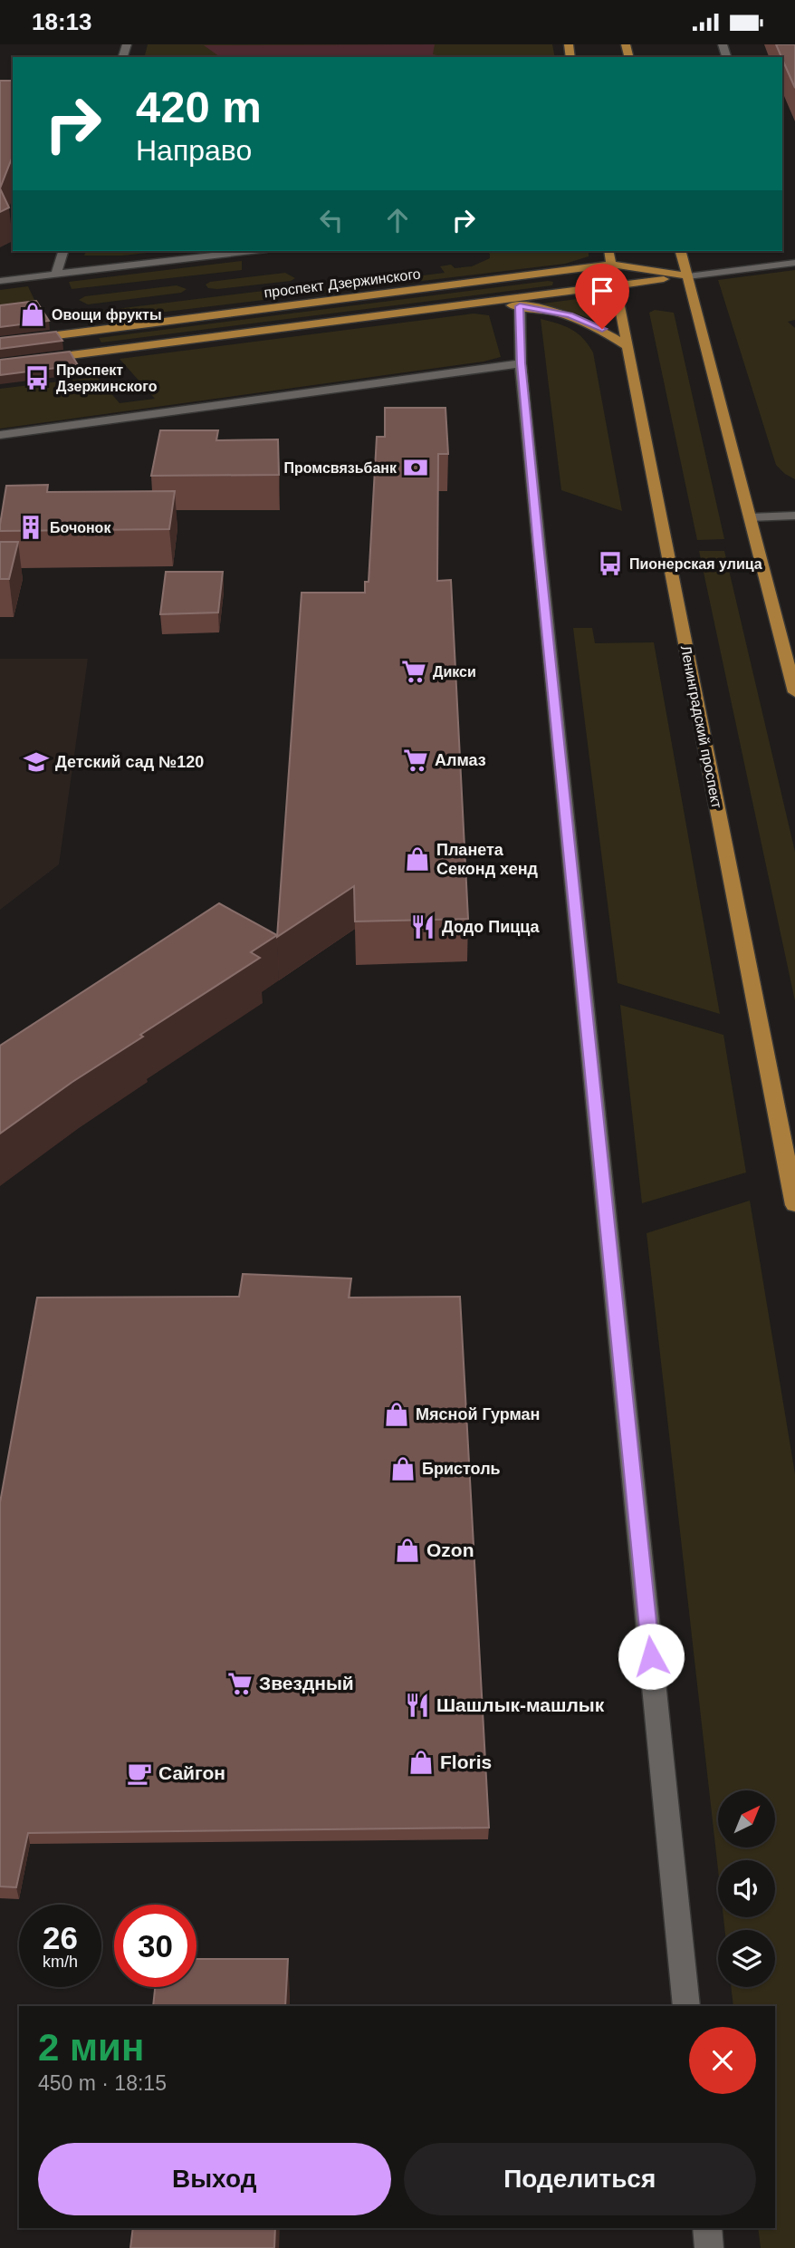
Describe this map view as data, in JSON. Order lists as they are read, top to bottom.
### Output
{
  "streets": {
    "main road": ["проспект Дзержинского", "Ленинградский проспект"]
  },
  "crossings": [
    ["проспект Дзержинского", "Ленинградский проспект"]
  ],
  "places": {
    "shop": [
      "Овощи фрукты",
      "Планета Секонд хенд",
      "Мясной Гурман",
      "Бристоль",
      "Ozon",
      "Floris"
    ],
    "bus stop": ["Проспект Дзержинского", "Пионерская улица"],
    "bank": ["Промсвязьбанк"],
    "building": ["Бочонок"],
    "supermarket": ["Дикси", "Алмаз", "Звездный"],
    "school or university": ["Детский сад №120"],
    "restaurant": ["Додо Пицца", "Шашлык-машлык"],
    "cafe": ["Сайгон"]
  },
  "north": "top right",
  "page": {
    "status": "18:13",
    "turn": ["420 m", "Направо"],
    "speed": "26 km/h",
    "limit": "30",
    "heading": ["2 мин", "450 m · 18:15"],
    "buttons": ["Выход", "Поделиться"]
  }
}
